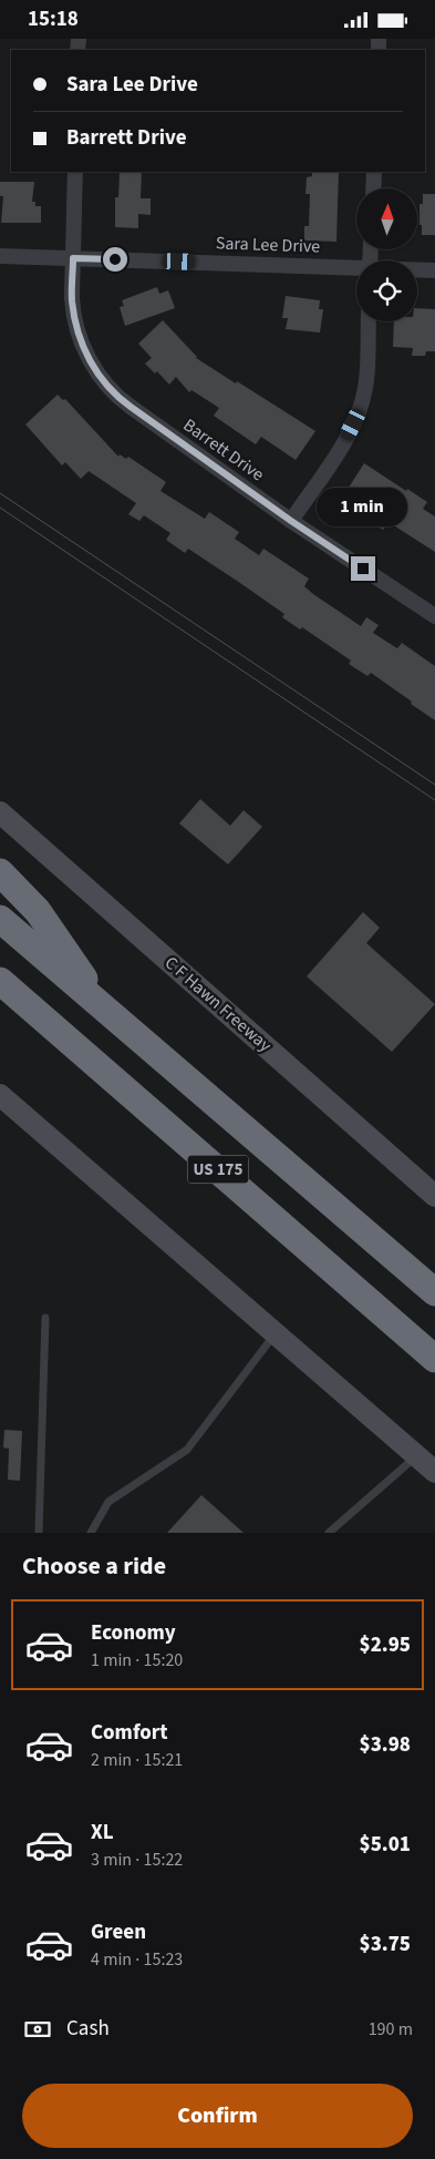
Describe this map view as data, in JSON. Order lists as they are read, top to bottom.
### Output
{
  "streets": {
    "highway": ["US 175"],
    "main road": ["C F Hawn Freeway"],
    "street": ["Sara Lee Drive", "Barrett Drive"]
  },
  "crossings": [
    ["Sara Lee Drive", "Barrett Drive"]
  ],
  "north": "top",
  "page": {
    "status": "15:18",
    "banner": ["Sara Lee Drive", "Barrett Drive"],
    "bubble": "1 min",
    "heading": "Choose a ride",
    "list": [
      {
        "name": "Economy",
        "note": "1 min · 15:20",
        "value": "$2.95"
      },
      {
        "name": "Comfort",
        "note": "2 min · 15:21",
        "value": "$3.98"
      },
      {
        "name": "XL",
        "note": "3 min · 15:22",
        "value": "$5.01"
      },
      {
        "name": "Green",
        "note": "4 min · 15:23",
        "value": "$3.75"
      }
    ],
    "pay": ["Cash", "190 m"],
    "buttons": "Confirm"
  }
}
